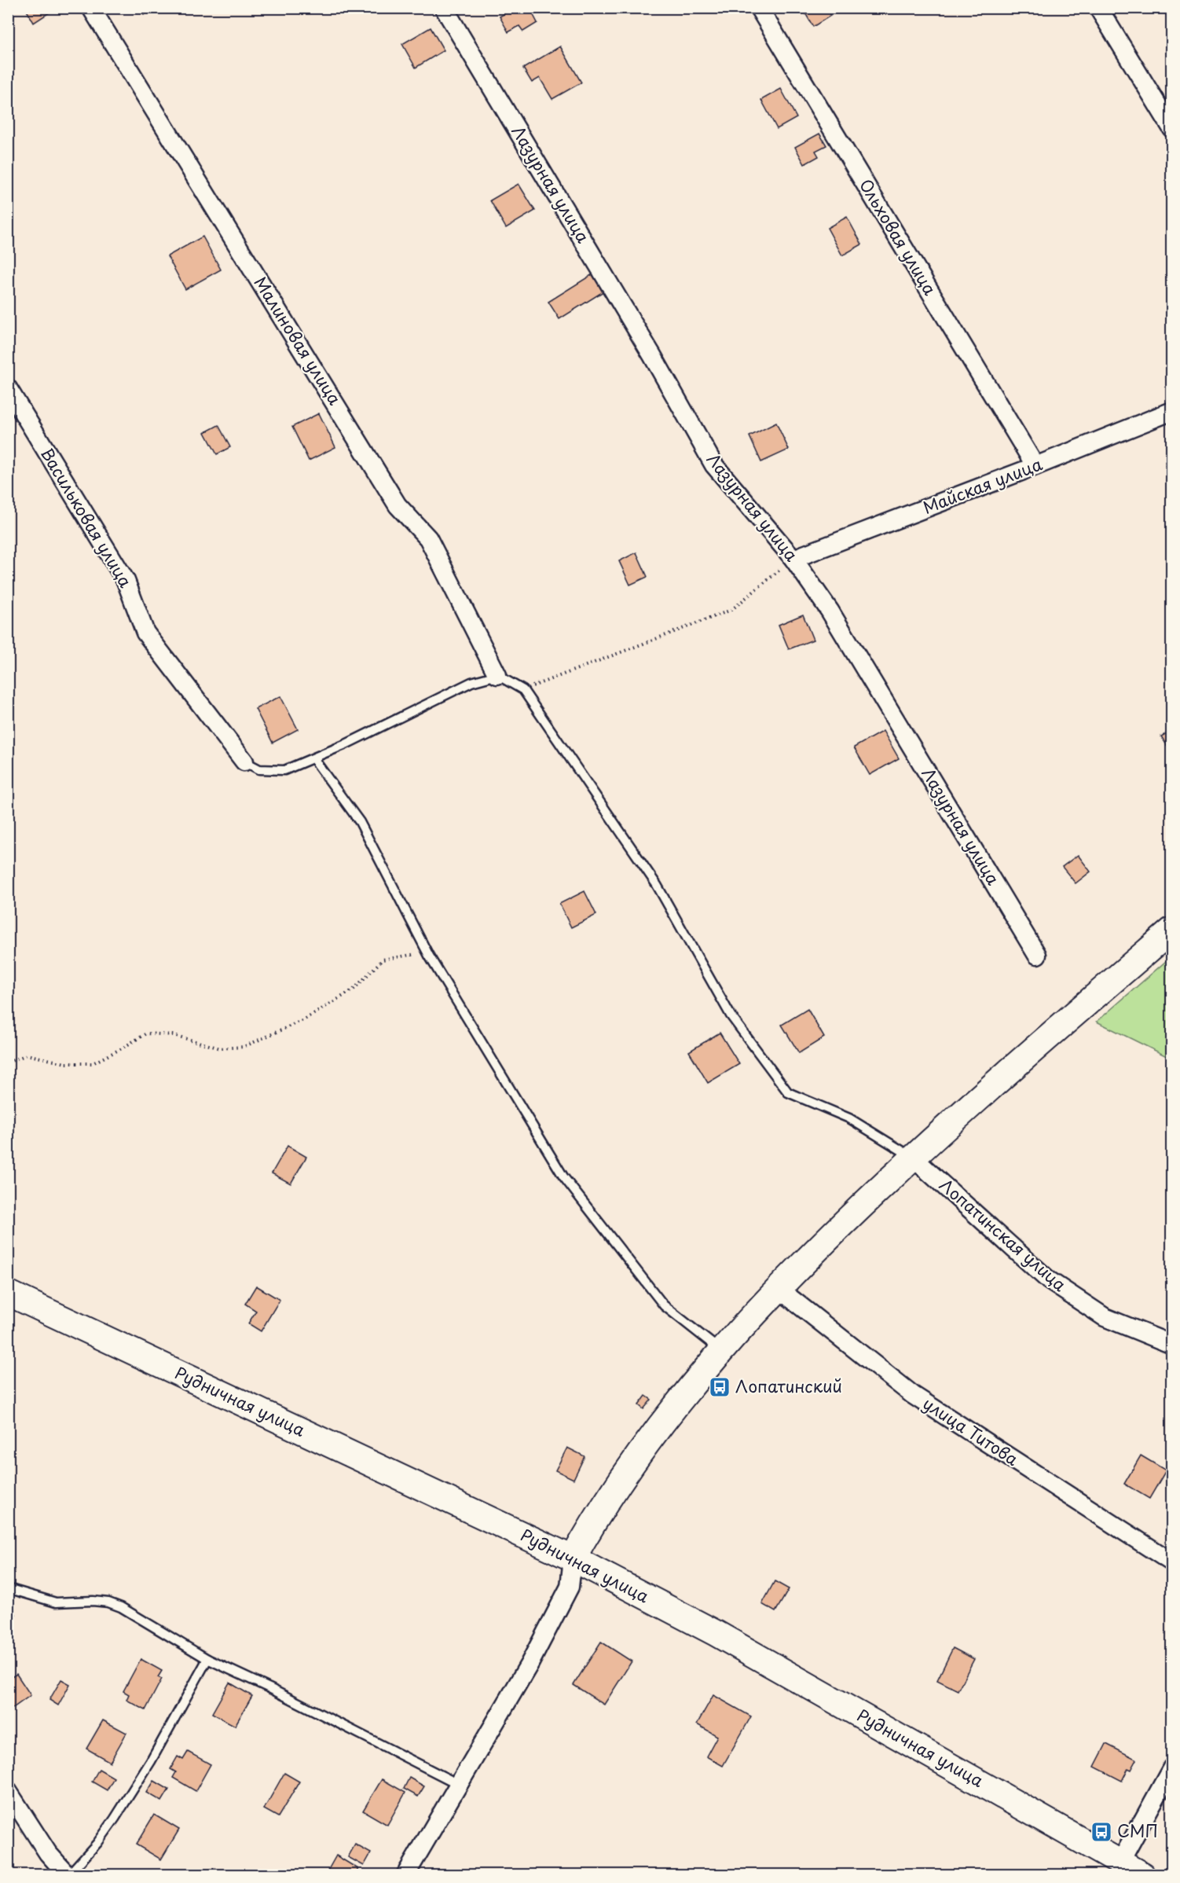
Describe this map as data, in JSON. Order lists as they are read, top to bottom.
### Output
{
  "streets": {
    "main road": ["Рудничная улица"],
    "street": [
      "Лазурная улица",
      "Ольховая улица",
      "Малиновая улица",
      "Майская улица",
      "Васильковая улица",
      "Лопатинская улица",
      "улица Титова"
    ]
  },
  "crossings": [
    ["Лазурная улица", "Майская улица"],
    ["Ольховая улица", "Майская улица"]
  ],
  "places": {
    "bus stop": ["Лопатинский", "СМП"]
  }
}
